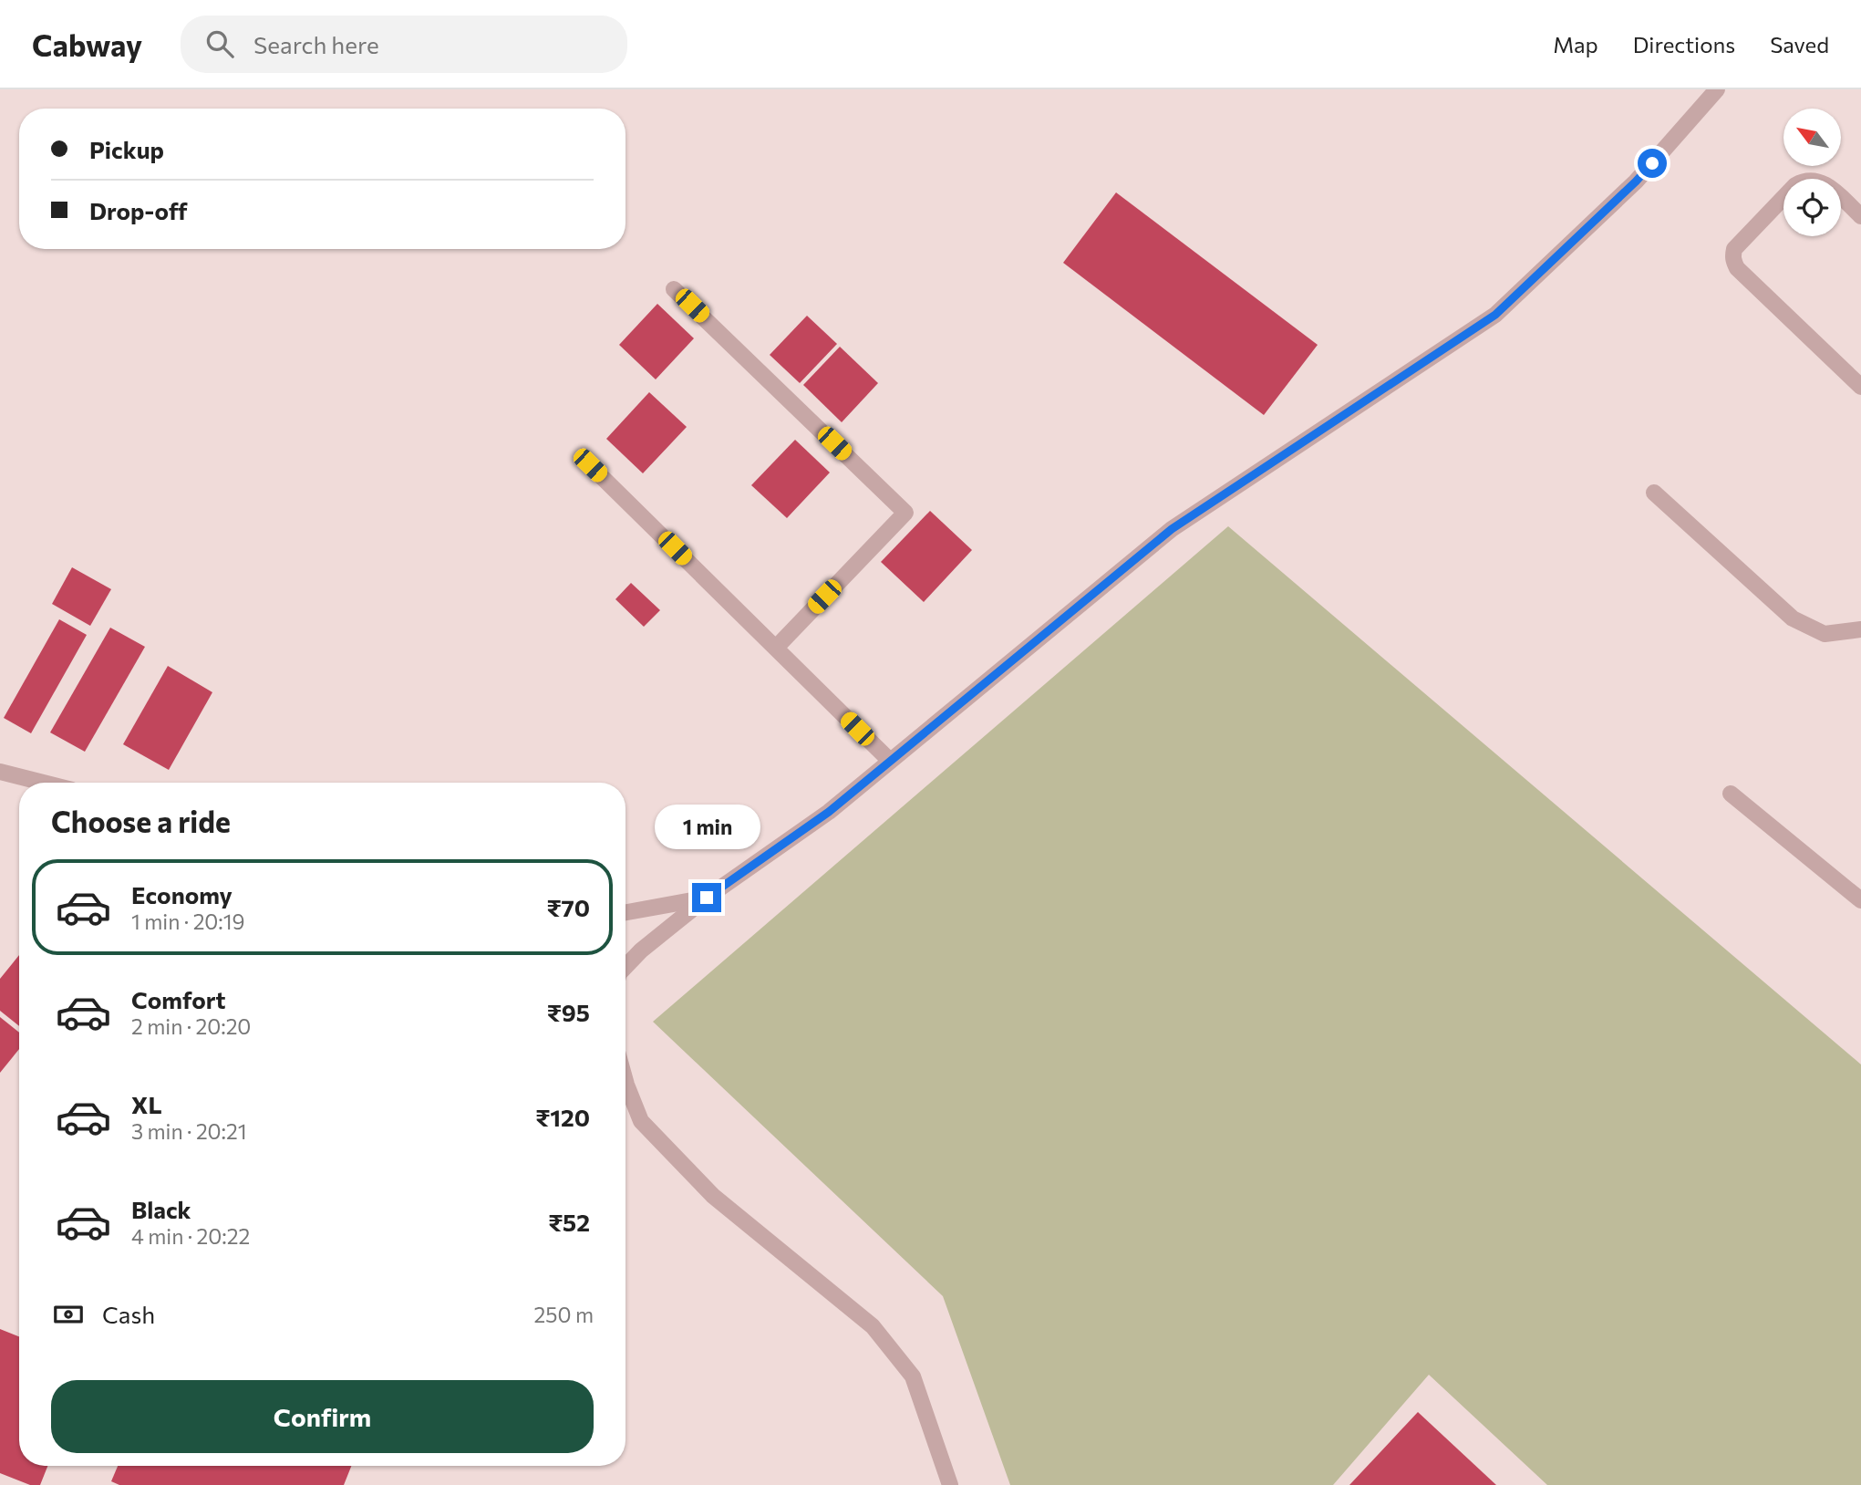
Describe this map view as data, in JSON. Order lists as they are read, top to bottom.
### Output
{
  "north": "top left",
  "page": {
    "header": "Cabway",
    "search": "Search here",
    "nav": ["Map", "Directions", "Saved"],
    "banner": ["Pickup", "Drop-off"],
    "heading": "Choose a ride",
    "bubble": "1 min",
    "list": [
      {
        "name": "Economy",
        "note": "1 min · 20:19",
        "value": "₹70"
      },
      {
        "name": "Comfort",
        "note": "2 min · 20:20",
        "value": "₹95"
      },
      {
        "name": "XL",
        "note": "3 min · 20:21",
        "value": "₹120"
      },
      {
        "name": "Black",
        "note": "4 min · 20:22",
        "value": "₹52"
      }
    ],
    "pay": ["Cash", "250 m"],
    "buttons": "Confirm"
  }
}
